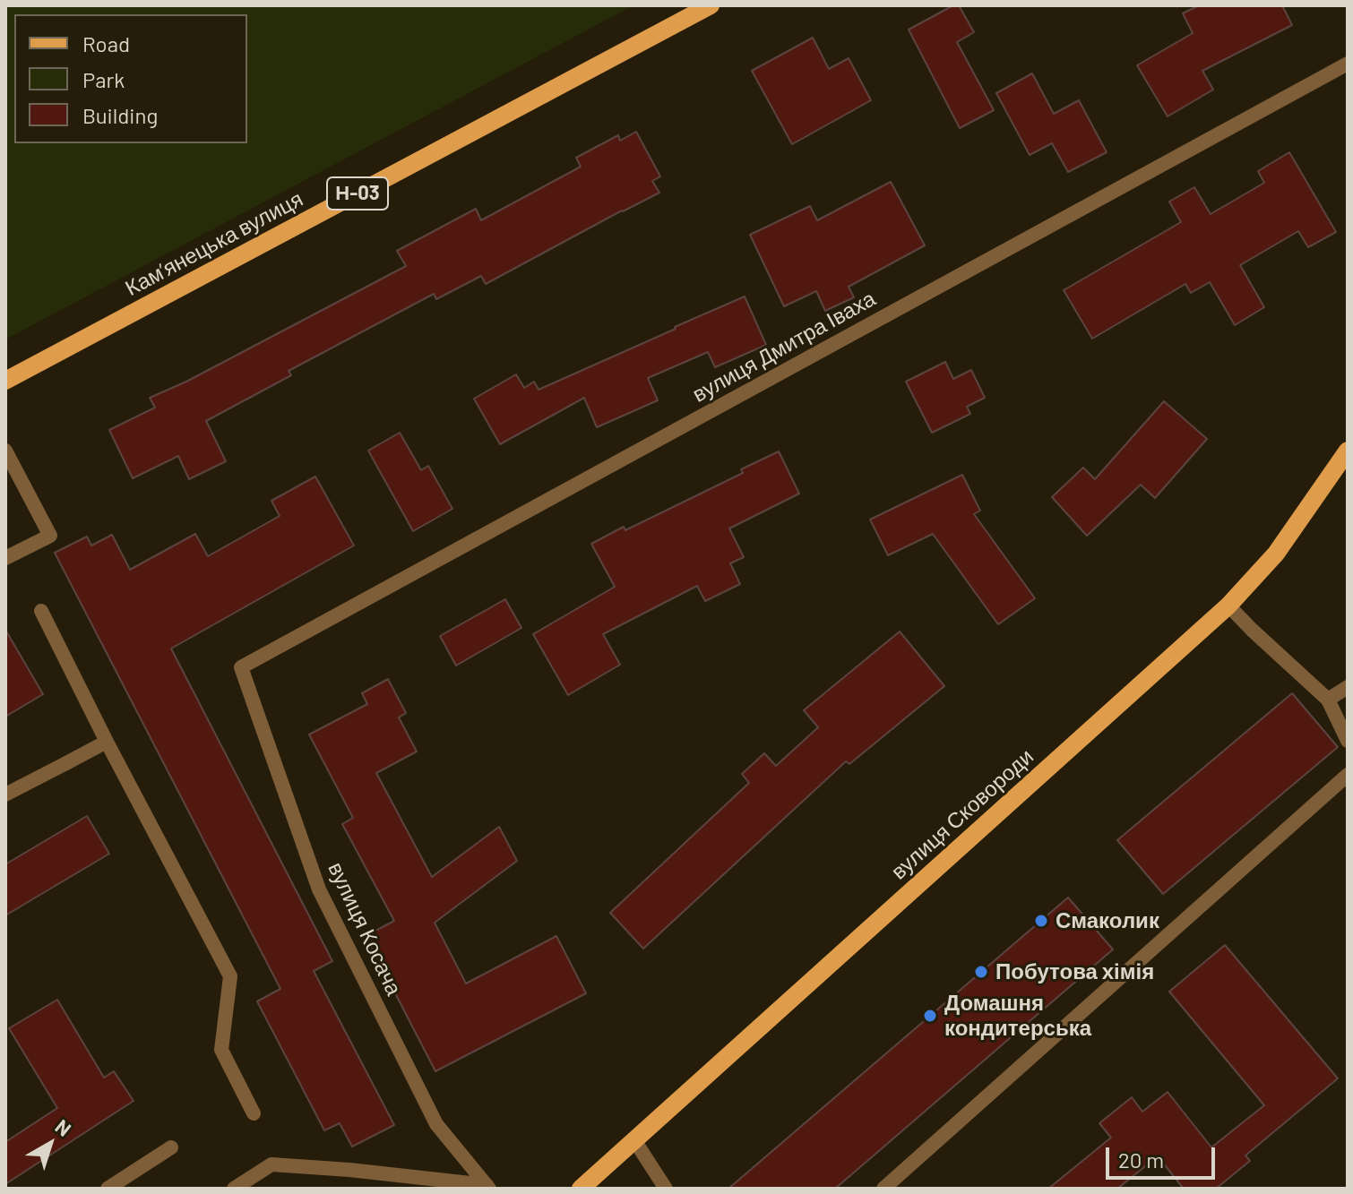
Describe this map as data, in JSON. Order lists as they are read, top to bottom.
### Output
{
  "streets": {
    "main road": ["Н-03", "Камʼянецька вулиця", "вулиця Сковороди"],
    "street": ["вулиця Дмитра Іваха", "вулиця Косача"]
  },
  "crossings": [
    ["вулиця Дмитра Іваха", "вулиця Косача"]
  ],
  "places": ["Смаколик", "Побутова хімія", "Домашня кондитерська"],
  "legend": ["Road", "Park", "Building"],
  "scale_bar": "20 m",
  "north": "top right"
}
